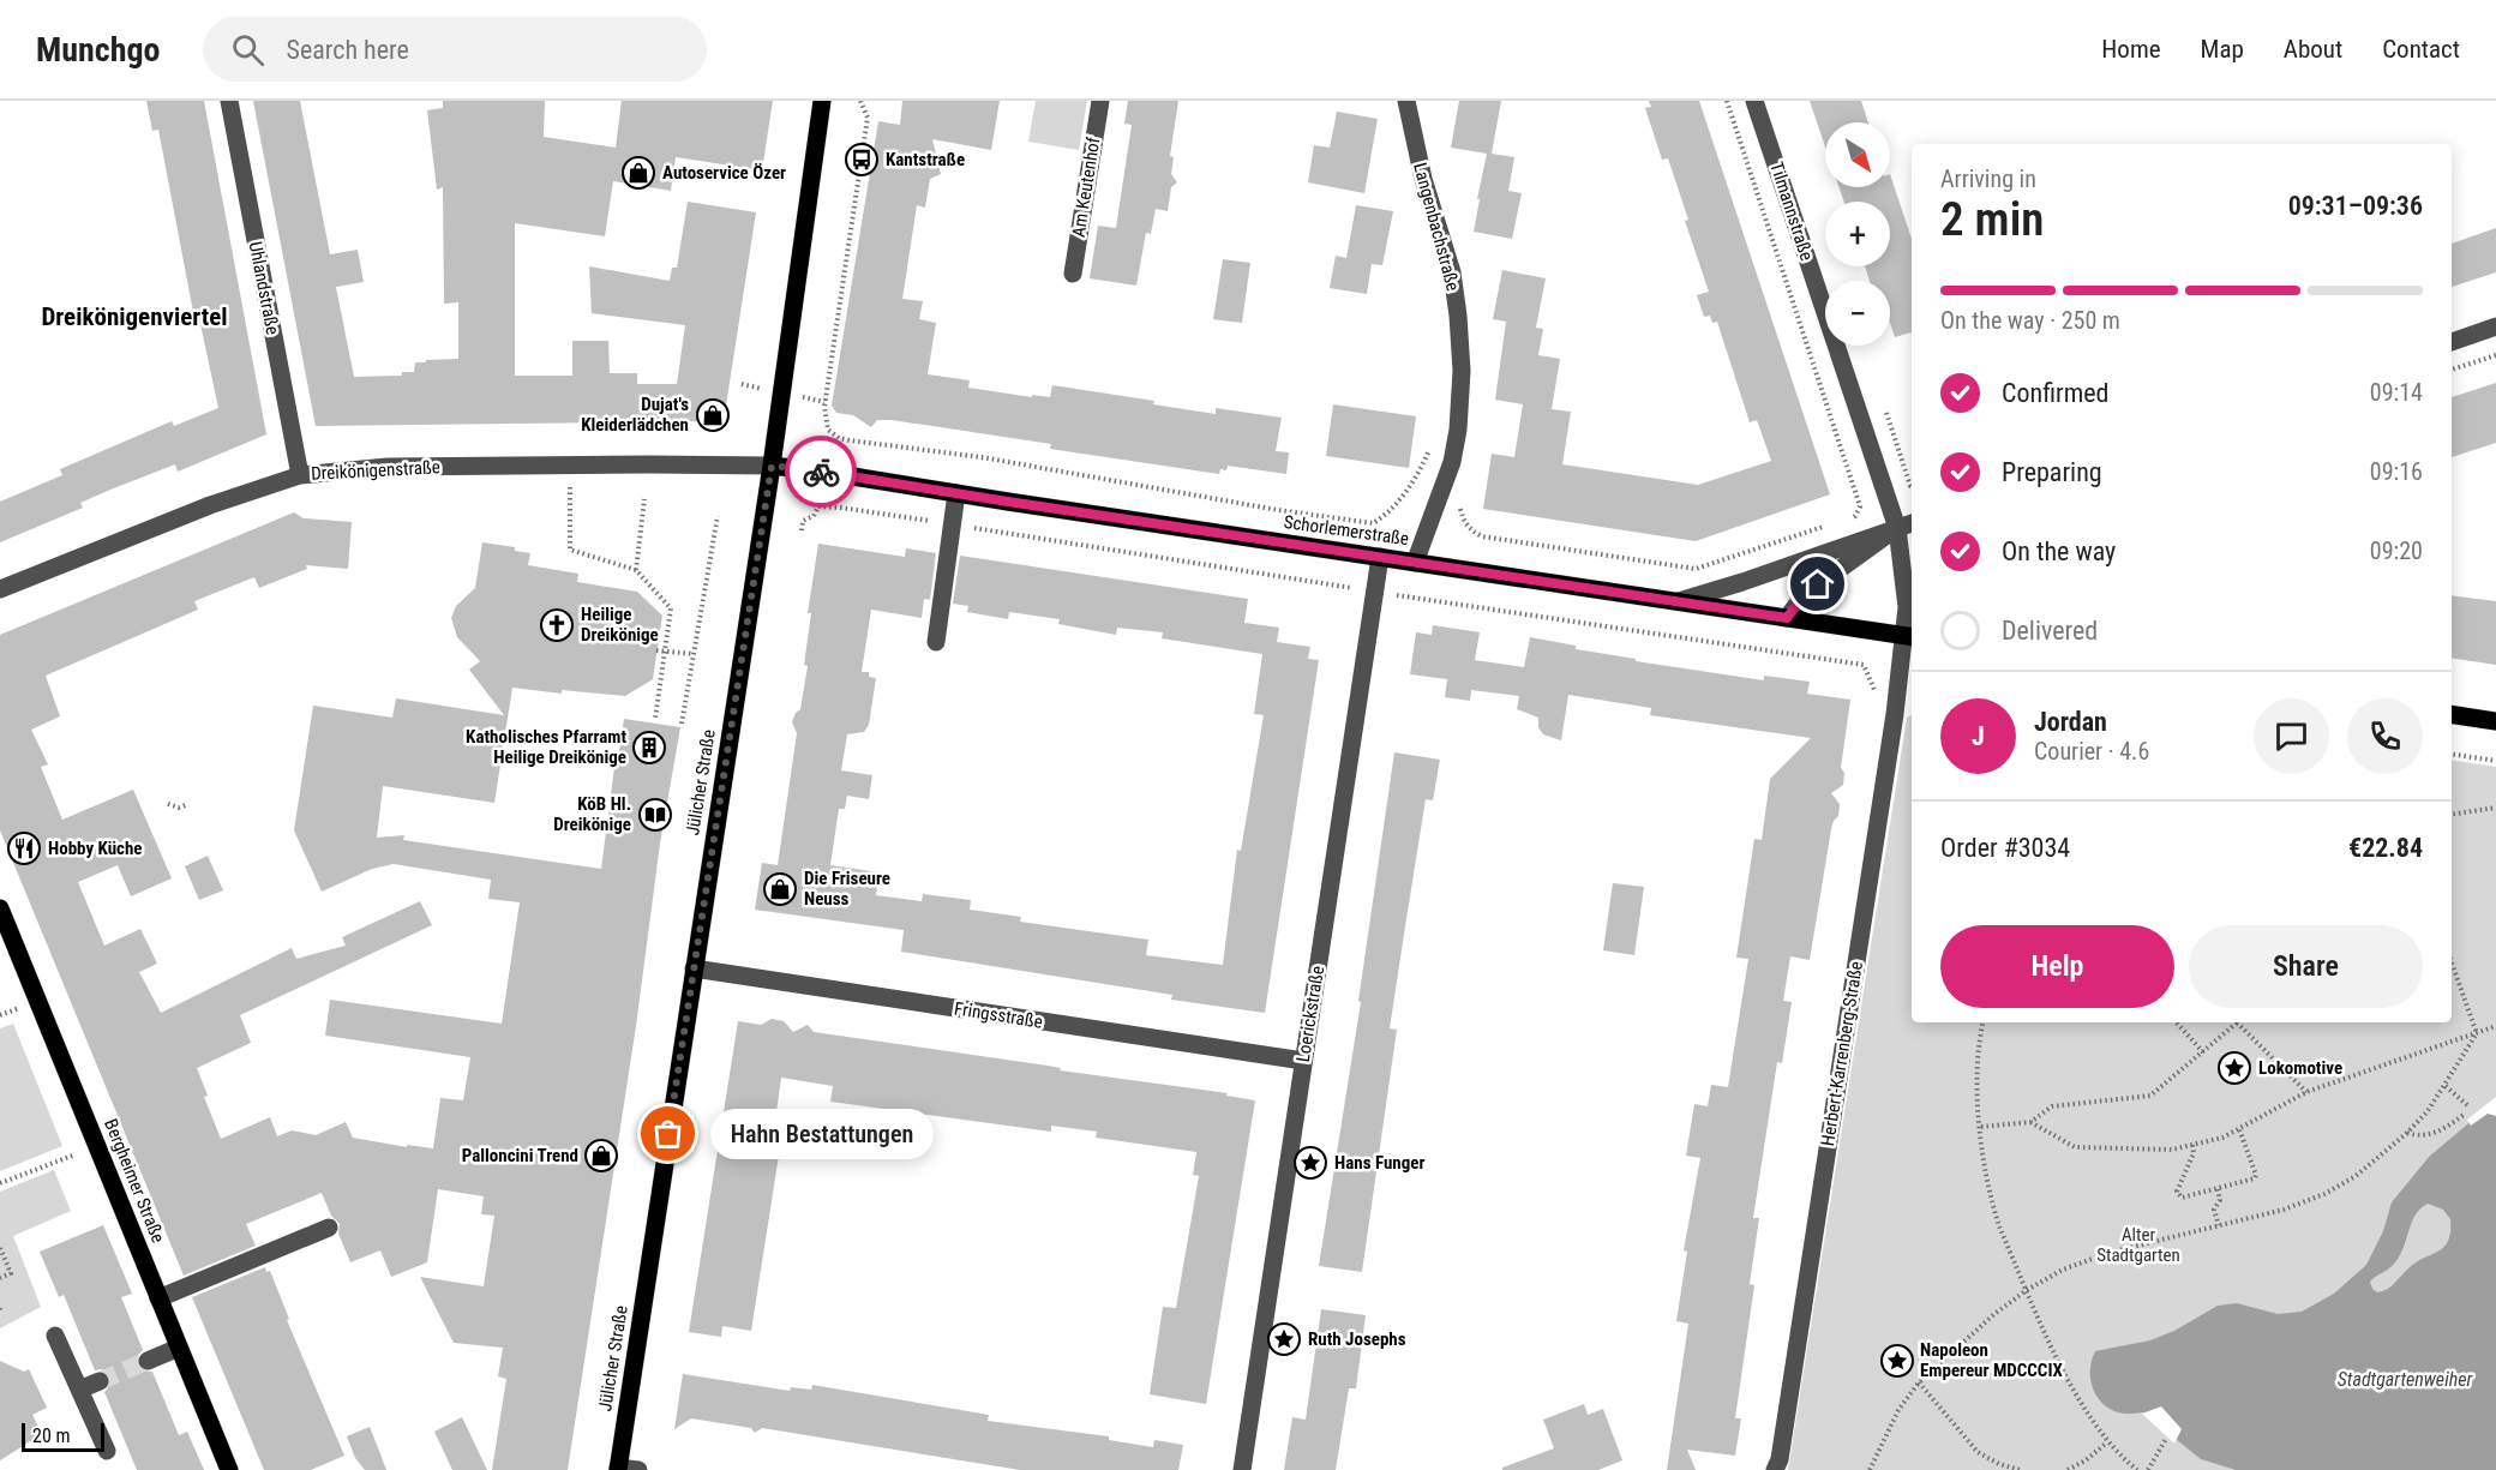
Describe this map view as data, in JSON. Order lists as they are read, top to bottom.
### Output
{
  "streets": {
    "main road": ["Schorlemerstraße", "Jülicher Straße", "Bergheimer Straße"],
    "street": [
      "Am Keutenhof",
      "Tilmannstraße",
      "Langenbachstraße",
      "Uhlandstraße",
      "Dreikönigenstraße",
      "Loerickstraße",
      "Fringsstraße",
      "Herbert-Karrenberg-Straße"
    ]
  },
  "crossings": [
    ["Tilmannstraße", "Schorlemerstraße"],
    ["Tilmannstraße", "Herbert-Karrenberg-Straße"],
    ["Langenbachstraße", "Schorlemerstraße"],
    ["Uhlandstraße", "Dreikönigenstraße"],
    ["Dreikönigenstraße", "Schorlemerstraße"],
    ["Dreikönigenstraße", "Jülicher Straße"],
    ["Schorlemerstraße", "Jülicher Straße"],
    ["Schorlemerstraße", "Loerickstraße"],
    ["Schorlemerstraße", "Herbert-Karrenberg-Straße"],
    ["Jülicher Straße", "Fringsstraße"],
    ["Loerickstraße", "Fringsstraße"]
  ],
  "districts": ["Dreikönigenviertel"],
  "water": ["Stadtgartenweiher"],
  "parks": ["Alter Stadtgarten"],
  "places": {
    "bus stop": ["Kantstraße"],
    "shop": [
      "Autoservice Özer",
      "Dujat's Kleiderlädchen",
      "Die Friseure Neuss",
      "Palloncini Trend"
    ],
    "church": ["Heilige Dreikönige"],
    "building": ["Katholisches Pfarramt Heilige Dreikönige"],
    "library": ["KöB Hl. Dreikönige"],
    "restaurant": ["Hobby Küche"],
    "place": [
      "Lokomotive",
      "Hans Funger",
      "Ruth Josephs",
      "Napoleon Empereur MDCCCIX"
    ],
    "other": ["Hahn Bestattungen"]
  },
  "scale_bar": "20 m",
  "north": "bottom right",
  "page": {
    "header": "Munchgo",
    "search": "Search here",
    "nav": [
      "Home",
      "Map",
      "About",
      "Contact"
    ],
    "map_buttons": ["+", "−"],
    "heading": ["2 min", "Arriving in", "09:31–09:36"],
    "panel": [
      "Jordan",
      "Courier · 4.6",
      "Order #3034",
      "€22.84"
    ],
    "bar": "On the way · 250 m",
    "list": [
      ["Confirmed", "09:14"],
      ["Preparing", "09:16"],
      ["On the way", "09:20"],
      "Delivered"
    ],
    "round": "J",
    "buttons": ["Help", "Share"],
    "bubble": "Hahn Bestattungen",
    "scale": "20 m"
  }
}
